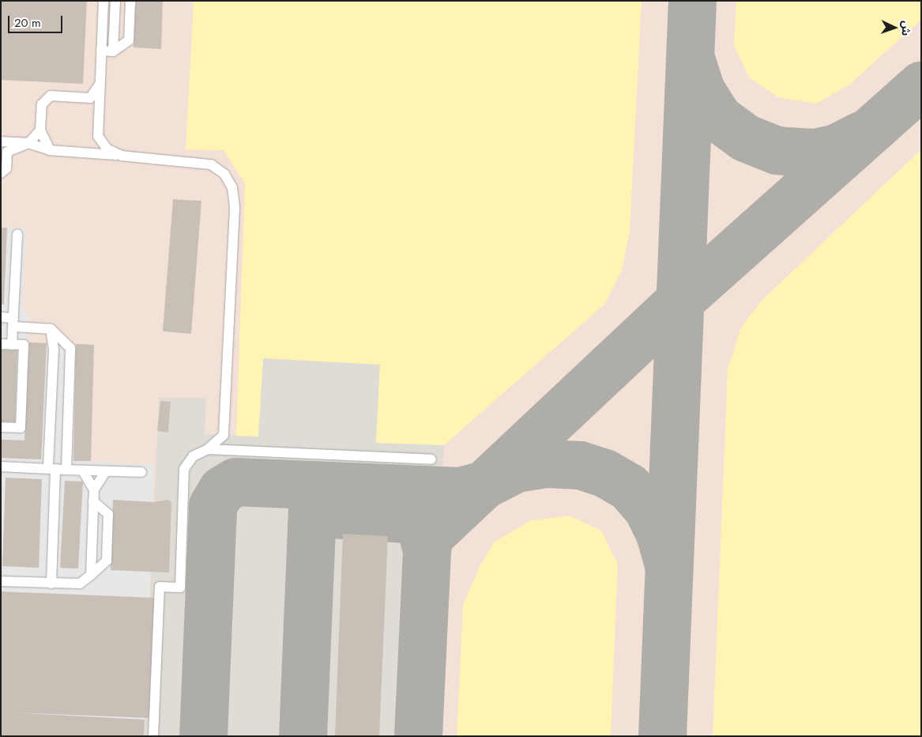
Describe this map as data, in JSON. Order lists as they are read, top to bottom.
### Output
{
  "scale_bar": "20 m",
  "north": "right"
}
